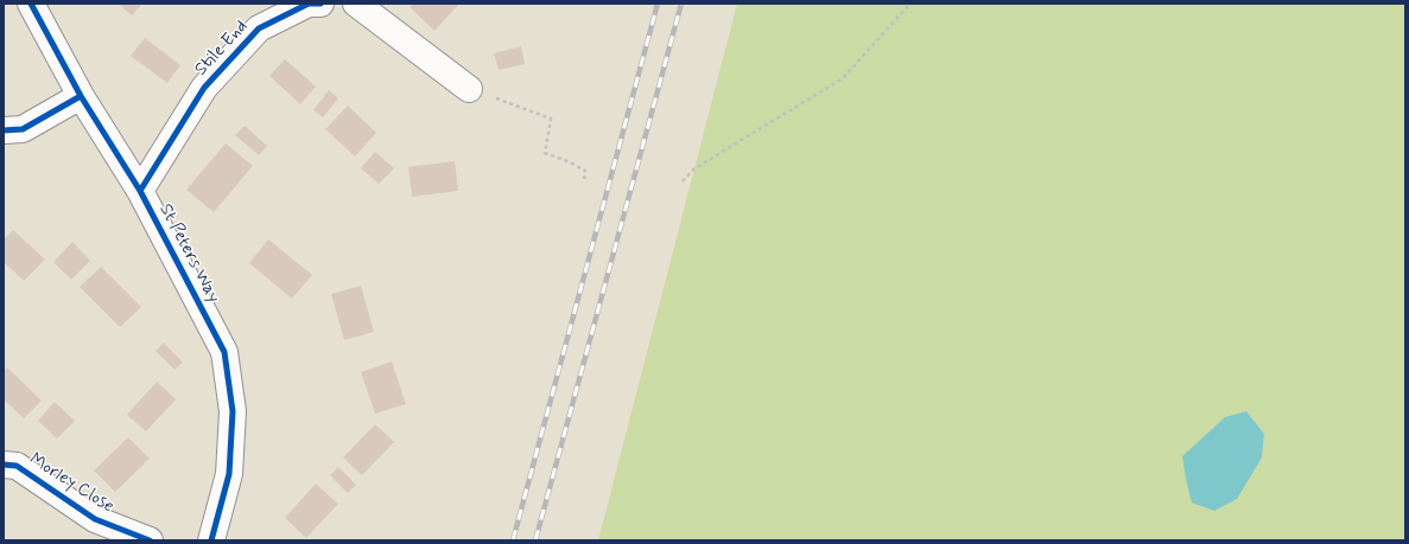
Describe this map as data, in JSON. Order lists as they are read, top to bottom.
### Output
{
  "streets": {
    "street": ["Stile End", "St Peters Way", "Morley Close"]
  },
  "crossings": [
    ["Stile End", "St Peters Way"]
  ]
}
